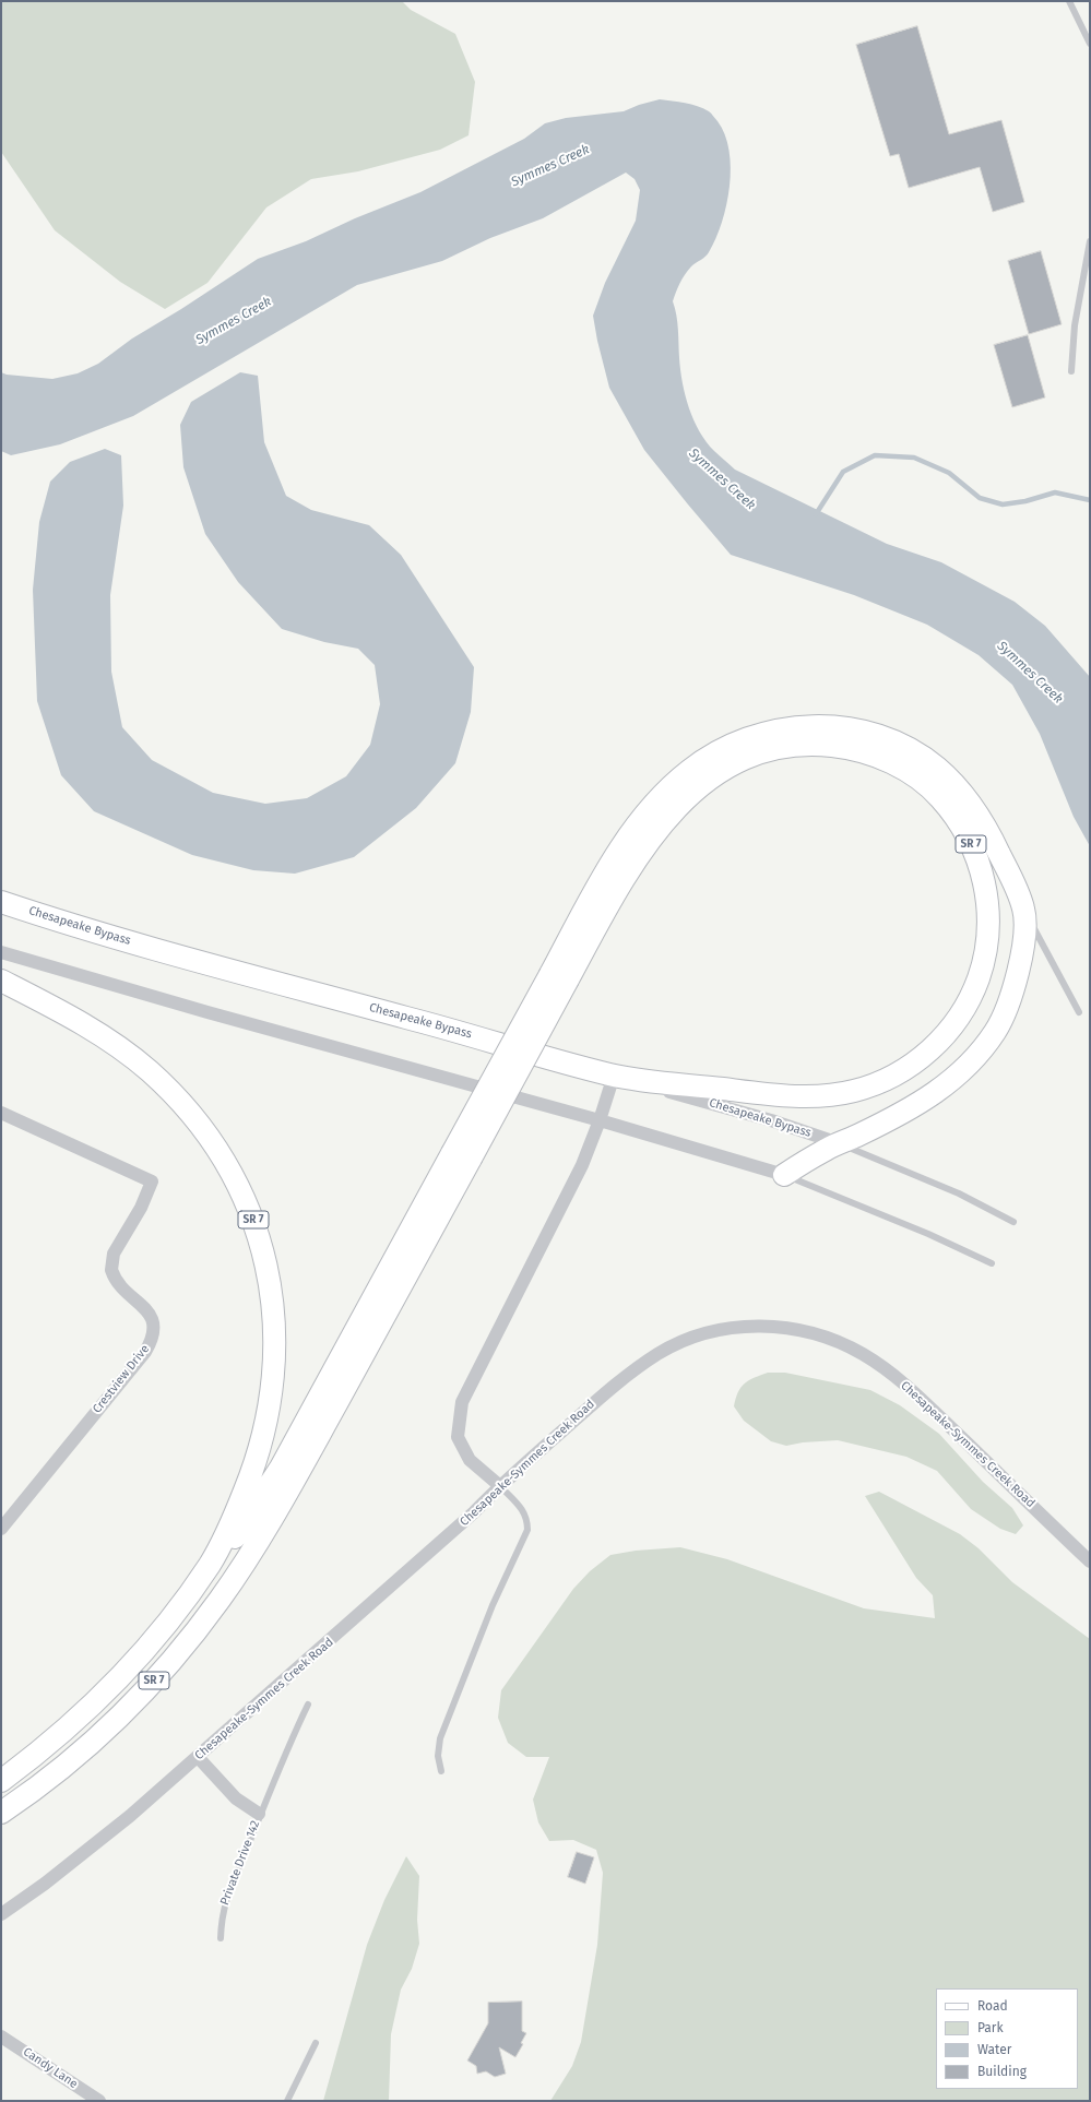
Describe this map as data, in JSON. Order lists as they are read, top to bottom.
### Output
{
  "streets": {
    "main road": ["SR 7", "Chesapeake Bypass"],
    "street": [
      "Crestview Drive",
      "Chesapeake-Symmes Creek Road",
      "Private Drive 142",
      "Candy Lane"
    ]
  },
  "crossings": [
    ["SR 7", "Chesapeake Bypass"],
    ["Chesapeake-Symmes Creek Road", "Private Drive 142"]
  ],
  "water": ["Symmes Creek"],
  "legend": [
    "Road",
    "Park",
    "Water",
    "Building"
  ]
}
